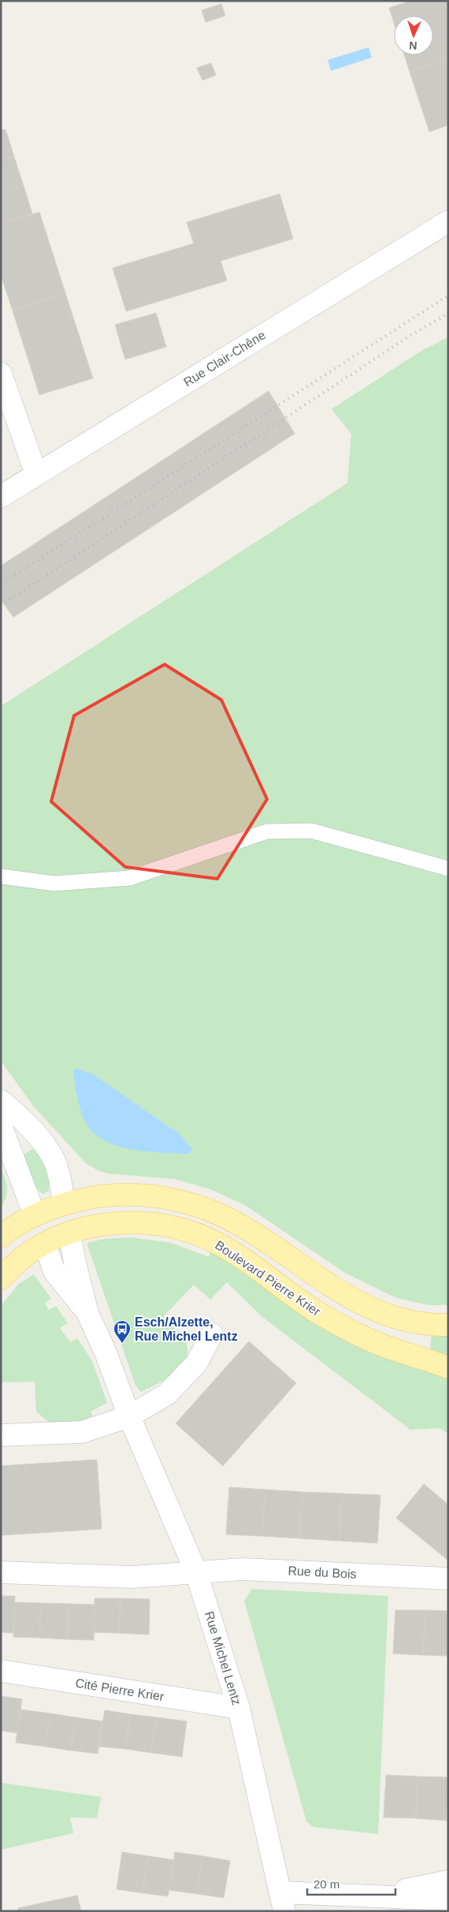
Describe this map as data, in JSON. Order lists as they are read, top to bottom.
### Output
{
  "streets": {
    "main road": ["Boulevard Pierre Krier"],
    "street": [
      "Rue Clair-Chêne",
      "Rue du Bois",
      "Rue Michel Lentz",
      "Cité Pierre Krier"
    ]
  },
  "crossings": [
    ["Rue du Bois", "Rue Michel Lentz"],
    ["Rue Michel Lentz", "Cité Pierre Krier"]
  ],
  "places": {
    "bus stop": ["Esch/Alzette, Rue Michel Lentz"]
  },
  "scale_bar": "20 m",
  "north": "bottom"
}
